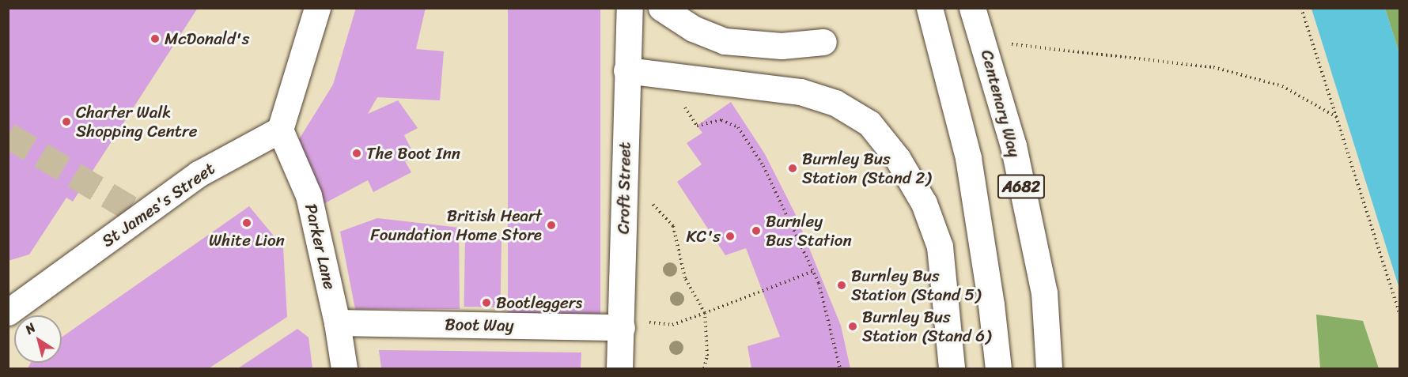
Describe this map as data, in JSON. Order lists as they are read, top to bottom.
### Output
{
  "streets": {
    "street": [
      "Centenary Way",
      "A682",
      "Croft Street",
      "St James's Street",
      "Parker Lane",
      "Boot Way"
    ]
  },
  "crossings": [
    ["Croft Street", "Boot Way"],
    ["St James's Street", "Parker Lane"],
    ["Parker Lane", "Boot Way"]
  ],
  "places": [
    "McDonald's",
    "Charter Walk Shopping Centre",
    "The Boot Inn",
    "Burnley Bus Station (Stand 2)",
    "White Lion",
    "British Heart Foundation Home Store",
    "Burnley Bus Station",
    "KC's",
    "Burnley Bus Station (Stand 5)",
    "Bootleggers",
    "Burnley Bus Station (Stand 6)"
  ],
  "north": "top left"
}
